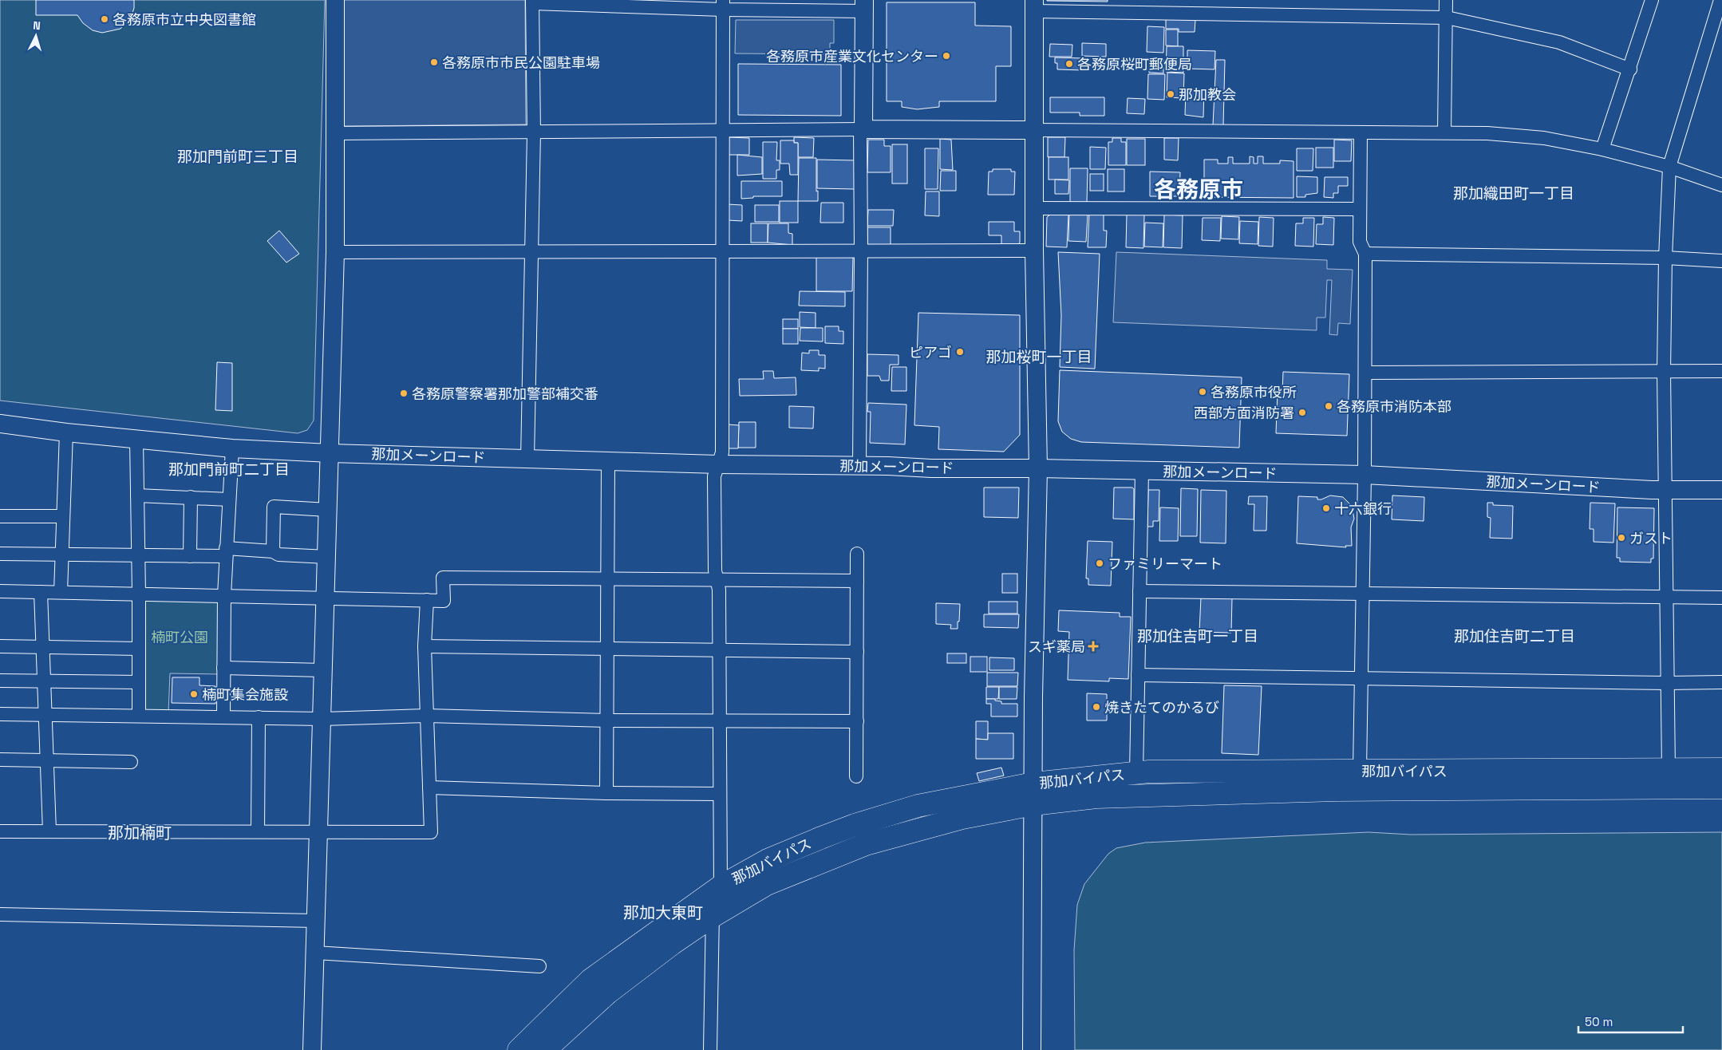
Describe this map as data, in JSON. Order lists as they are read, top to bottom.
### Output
{
  "streets": {
    "highway": ["那加バイパス"],
    "street": ["那加メーンロード"]
  },
  "districts": [
    "那加門前町三丁目",
    "各務原市",
    "那加織田町一丁目",
    "那加桜町一丁目",
    "那加門前町二丁目",
    "那加住吉町一丁目",
    "那加住吉町二丁目",
    "那加楠町",
    "那加大東町"
  ],
  "parks": ["楠町公園"],
  "places": {
    "other": [
      "各務原市立中央図書館",
      "各務原市産業文化センター",
      "各務原市市民公園駐車場",
      "各務原桜町郵便局",
      "那加教会",
      "ピアゴ",
      "各務原市役所",
      "各務原警察署那加警部補交番",
      "各務原市消防本部",
      "西部方面消防署",
      "十六銀行",
      "ガスト",
      "ファミリーマート",
      "楠町集会施設",
      "焼きたてのかるび"
    ],
    "health": ["スギ薬局"]
  },
  "scale_bar": "50 m",
  "north": "top"
}
